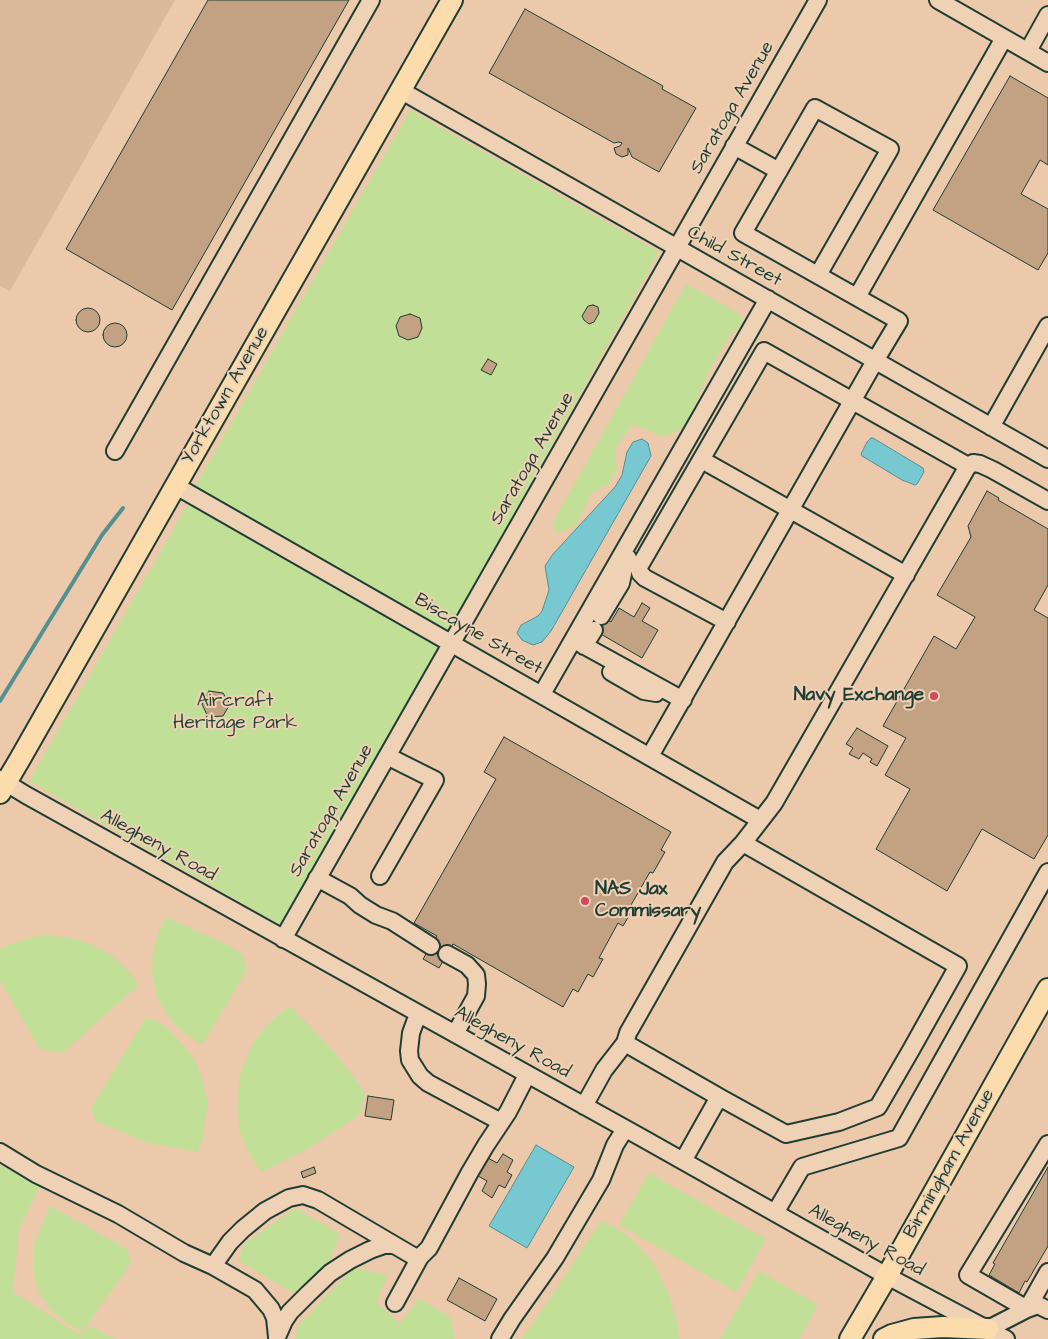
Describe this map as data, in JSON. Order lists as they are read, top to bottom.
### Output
{
  "streets": {
    "main road": ["Yorktown Avenue", "Birmingham Avenue"],
    "street": [
      "Saratoga Avenue",
      "Child Street",
      "Biscayne Street",
      "Allegheny Road"
    ]
  },
  "crossings": [
    ["Saratoga Avenue", "Child Street"],
    ["Saratoga Avenue", "Biscayne Street"],
    ["Saratoga Avenue", "Allegheny Road"],
    ["Child Street", "Yorktown Avenue"],
    ["Yorktown Avenue", "Biscayne Street"],
    ["Yorktown Avenue", "Allegheny Road"],
    ["Allegheny Road", "Birmingham Avenue"]
  ],
  "parks": ["Aircraft Heritage Park"],
  "places": ["Navy Exchange", "NAS Jax Commissary"]
}
